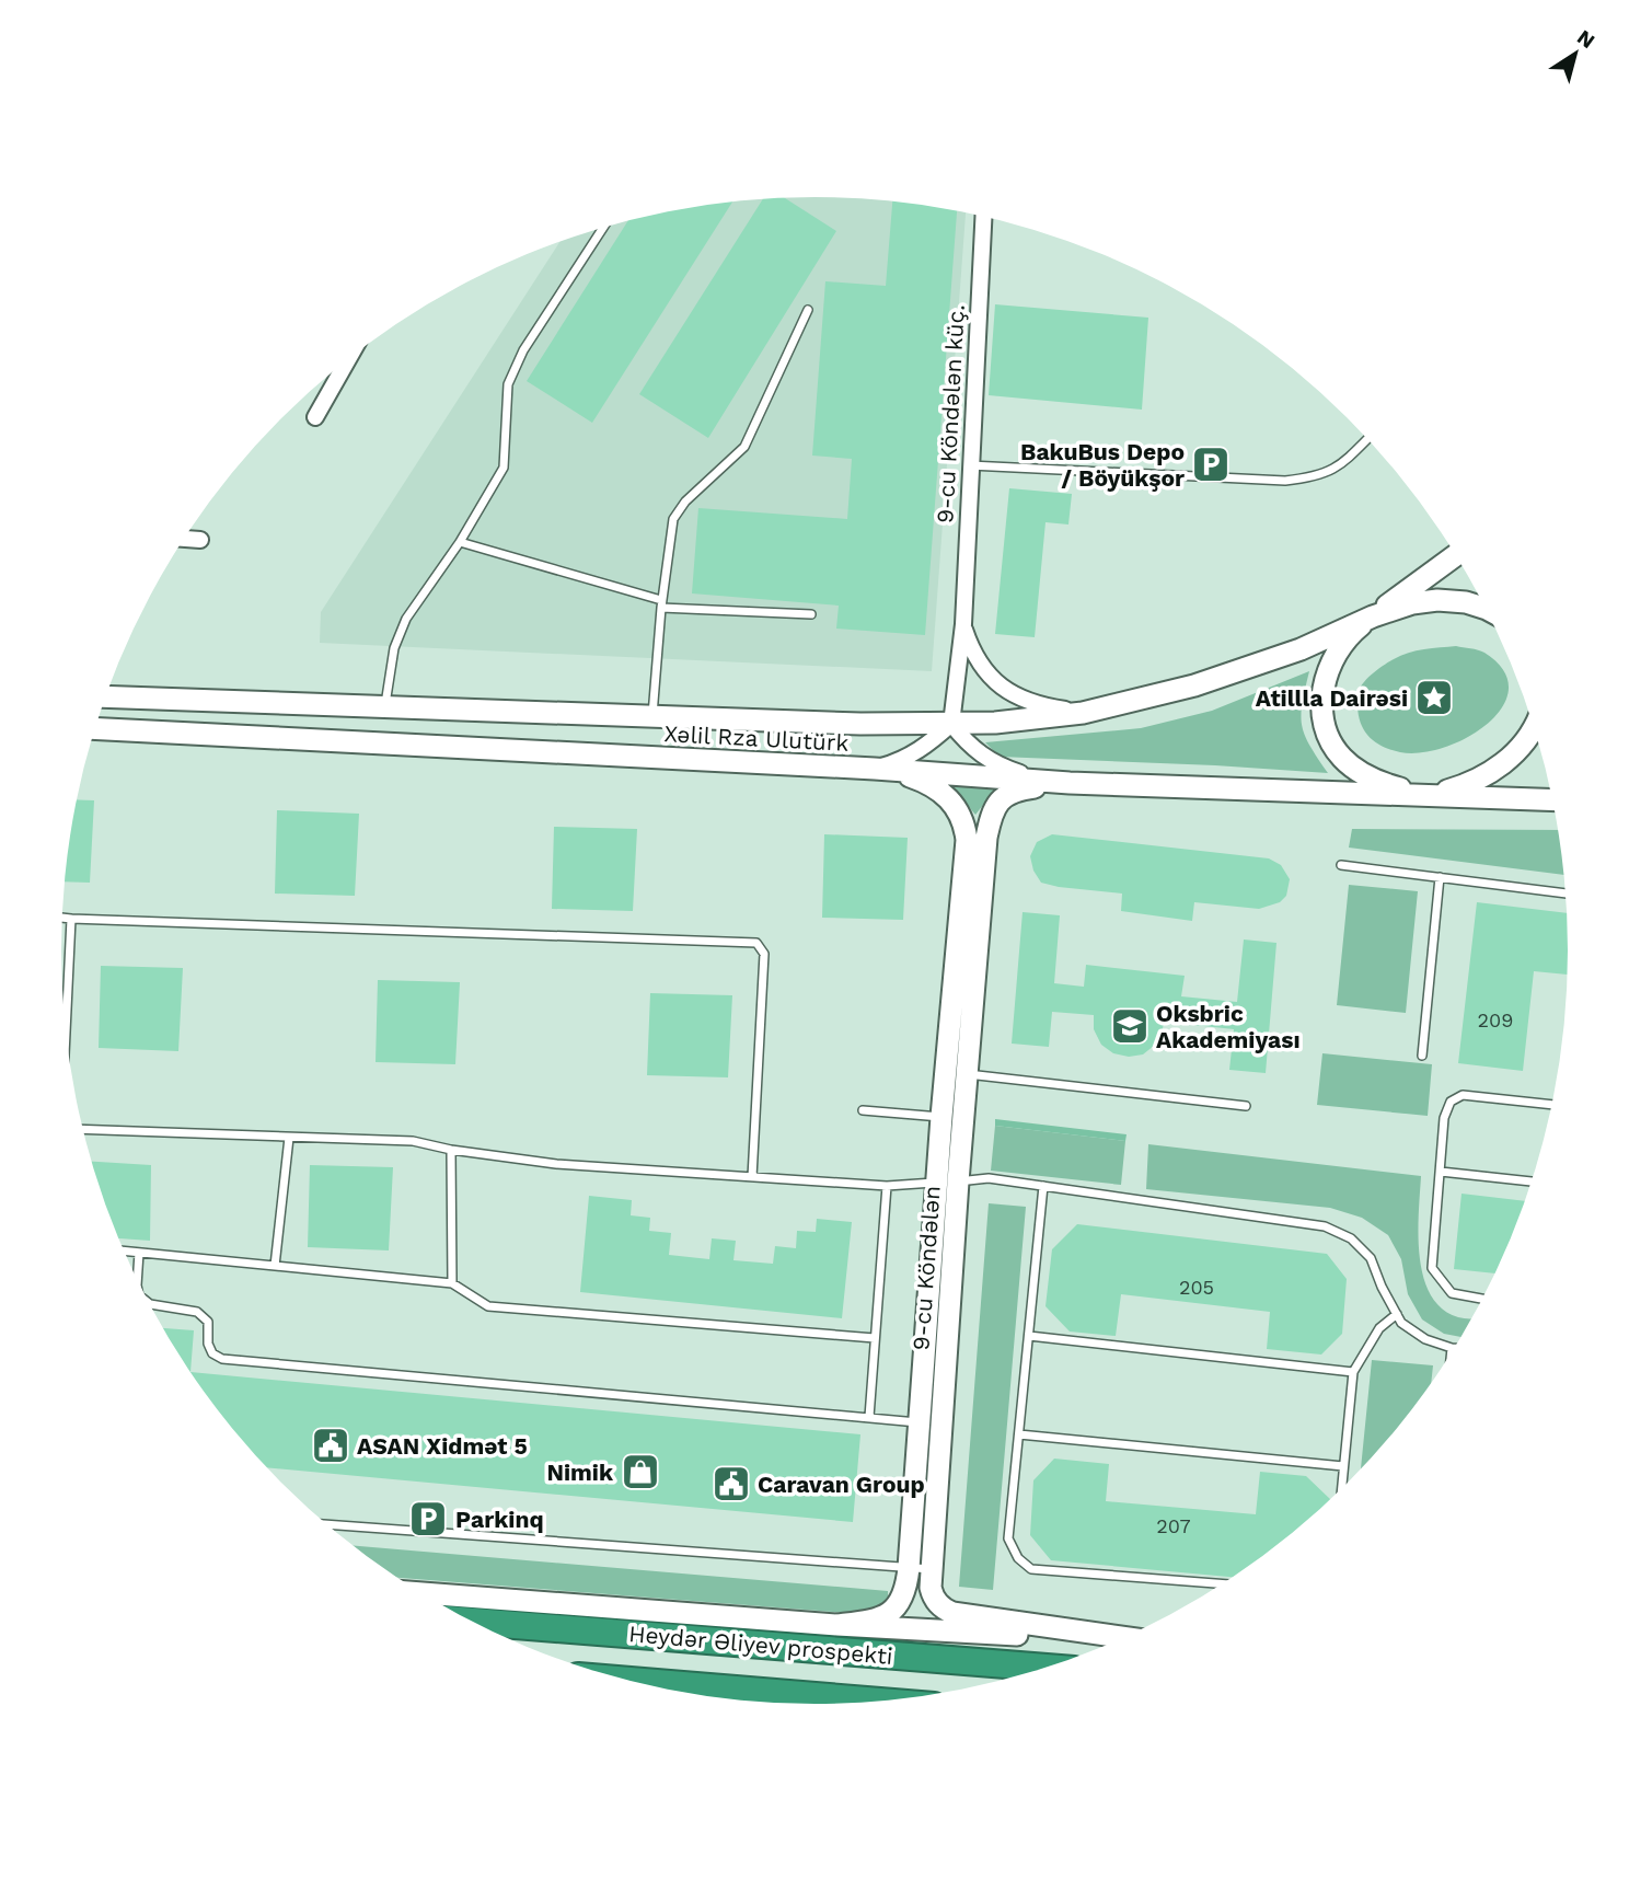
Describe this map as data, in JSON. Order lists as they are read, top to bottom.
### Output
{
  "streets": {
    "highway": ["Heydər Əliyev prospekti"],
    "main road": ["Xəlil Rza Ulutürk", "9-cu Köndələn"],
    "street": ["9-cu Köndələn küç."]
  },
  "crossings": [
    ["9-cu Köndələn küç.", "Xəlil Rza Ulutürk"],
    ["Xəlil Rza Ulutürk", "9-cu Köndələn"]
  ],
  "places": {
    "parking": ["BakuBus Depo / Böyükşor", "Parkinq"],
    "place": ["Atillla Dairəsi"],
    "school or university": ["Oksbric Akademiyası"],
    "public building": ["ASAN Xidmət 5", "Caravan Group"],
    "shop": ["Nimik"]
  },
  "house_numbers": ["209", "205", "207"],
  "north": "top right"
}
